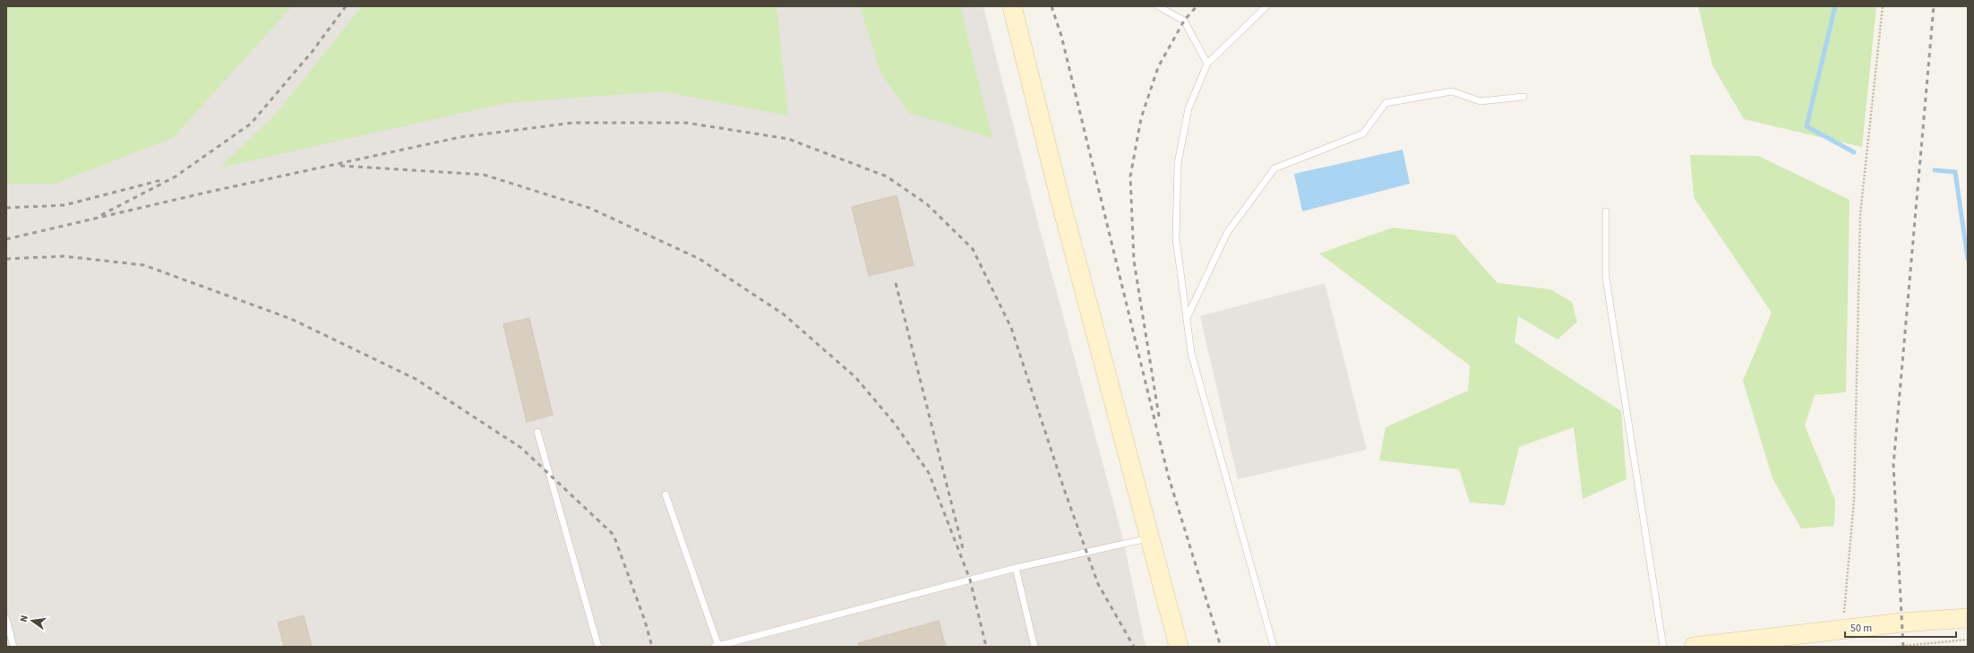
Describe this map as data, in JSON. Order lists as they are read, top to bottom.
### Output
{
  "scale_bar": "50 m",
  "north": "left"
}
